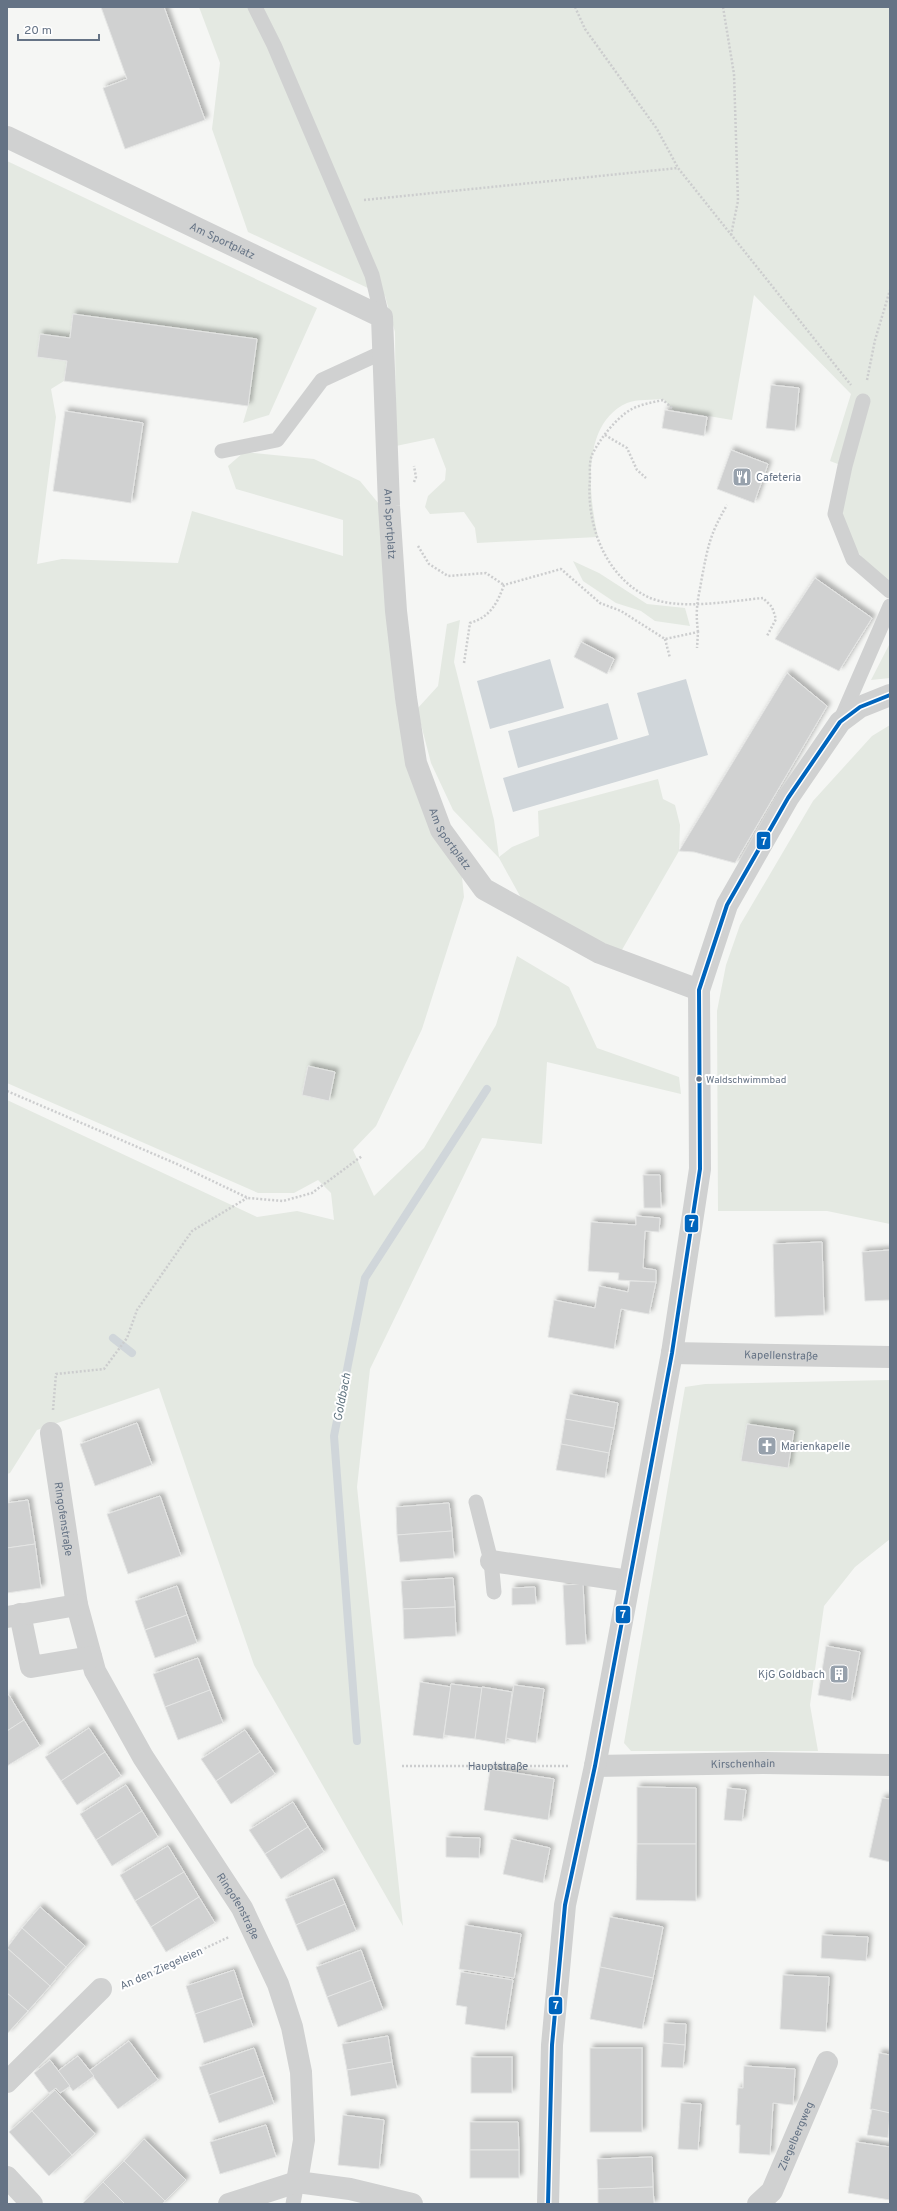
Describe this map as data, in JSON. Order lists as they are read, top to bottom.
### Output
{
  "streets": {
    "street": [
      "Am Sportplatz",
      "Kapellenstraße",
      "Ringofenstraße",
      "Kirschenhain",
      "Ziegelbergweg"
    ],
    "path": ["Hauptstraße", "An den Ziegeleien"]
  },
  "crossings": [
    ["Ringofenstraße", "An den Ziegeleien"],
    ["Kirschenhain", "Hauptstraße"]
  ],
  "water": ["Goldbach"],
  "places": {
    "restaurant": ["Cafeteria"],
    "other": ["Waldschwimmbad"],
    "church": ["Marienkapelle"],
    "building": ["KjG Goldbach"]
  },
  "lines": ["transit line 7"],
  "scale_bar": "20 m"
}
